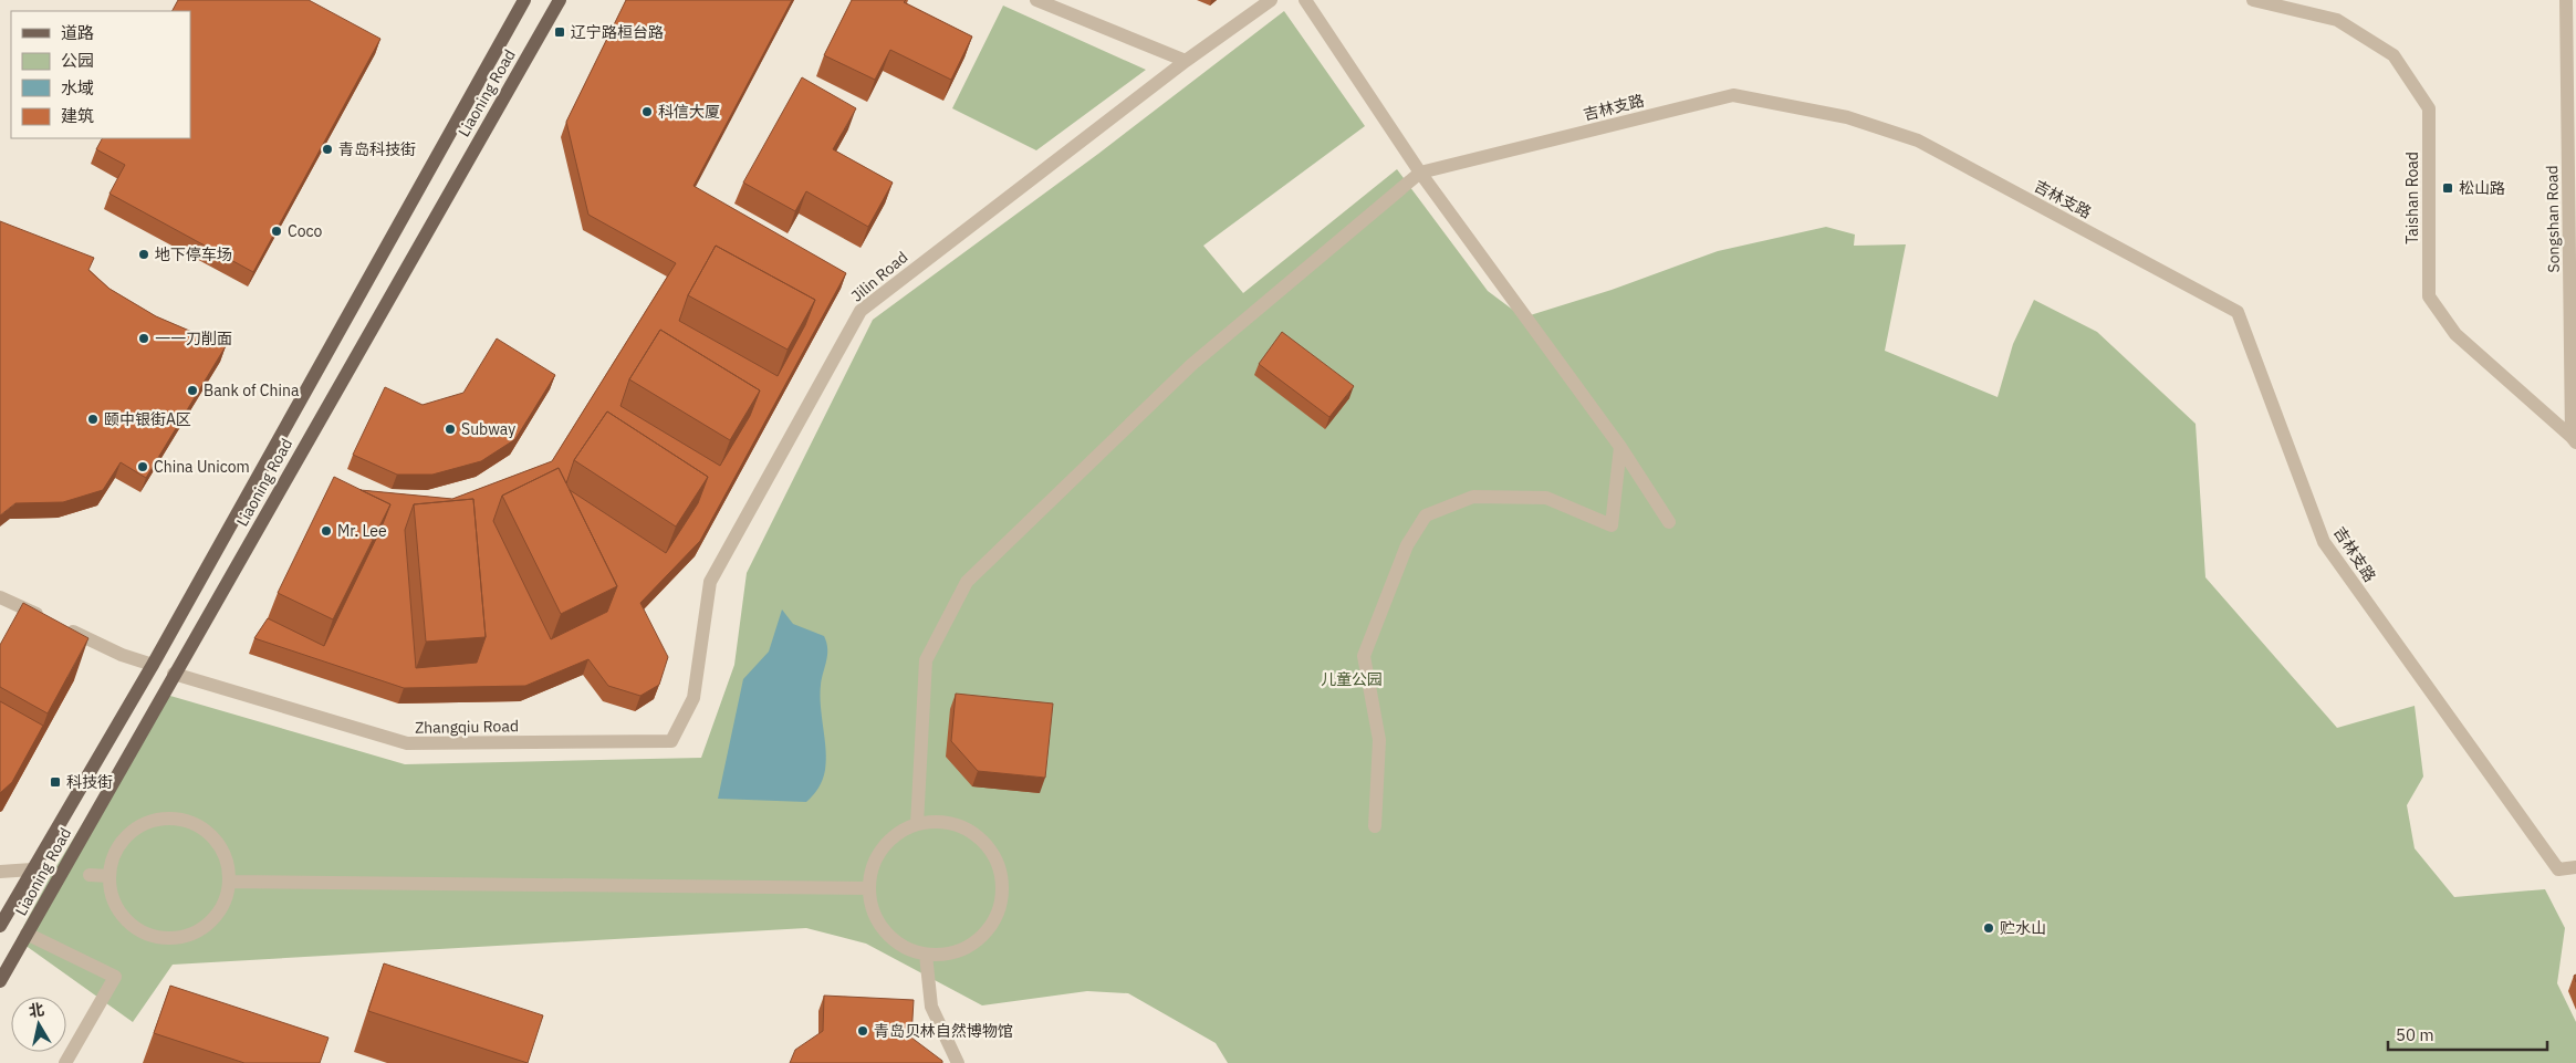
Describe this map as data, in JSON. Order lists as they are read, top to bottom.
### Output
{
  "streets": {
    "main road": ["Liaoning Road"],
    "street": [
      "吉林支路",
      "Taishan Road",
      "Songshan Road",
      "Jilin Road",
      "Zhangqiu Road"
    ]
  },
  "crossings": [
    ["Liaoning Road", "Zhangqiu Road"],
    ["Taishan Road", "Songshan Road"],
    ["Jilin Road", "Zhangqiu Road"]
  ],
  "parks": ["儿童公园"],
  "places": {
    "transit": ["辽宁路桓台路", "松山路", "科技街"],
    "other": [
      "科信大厦",
      "青岛科技街",
      "Coco",
      "地下停车场",
      "一一刀削面",
      "Bank of China",
      "颐中银街A区",
      "Subway",
      "China Unicom",
      "Mr. Lee",
      "贮水山",
      "青岛贝林自然博物馆"
    ]
  },
  "legend": [
    "道路",
    "公园",
    "水域",
    "建筑"
  ],
  "scale_bar": "50 m",
  "north": "top"
}
